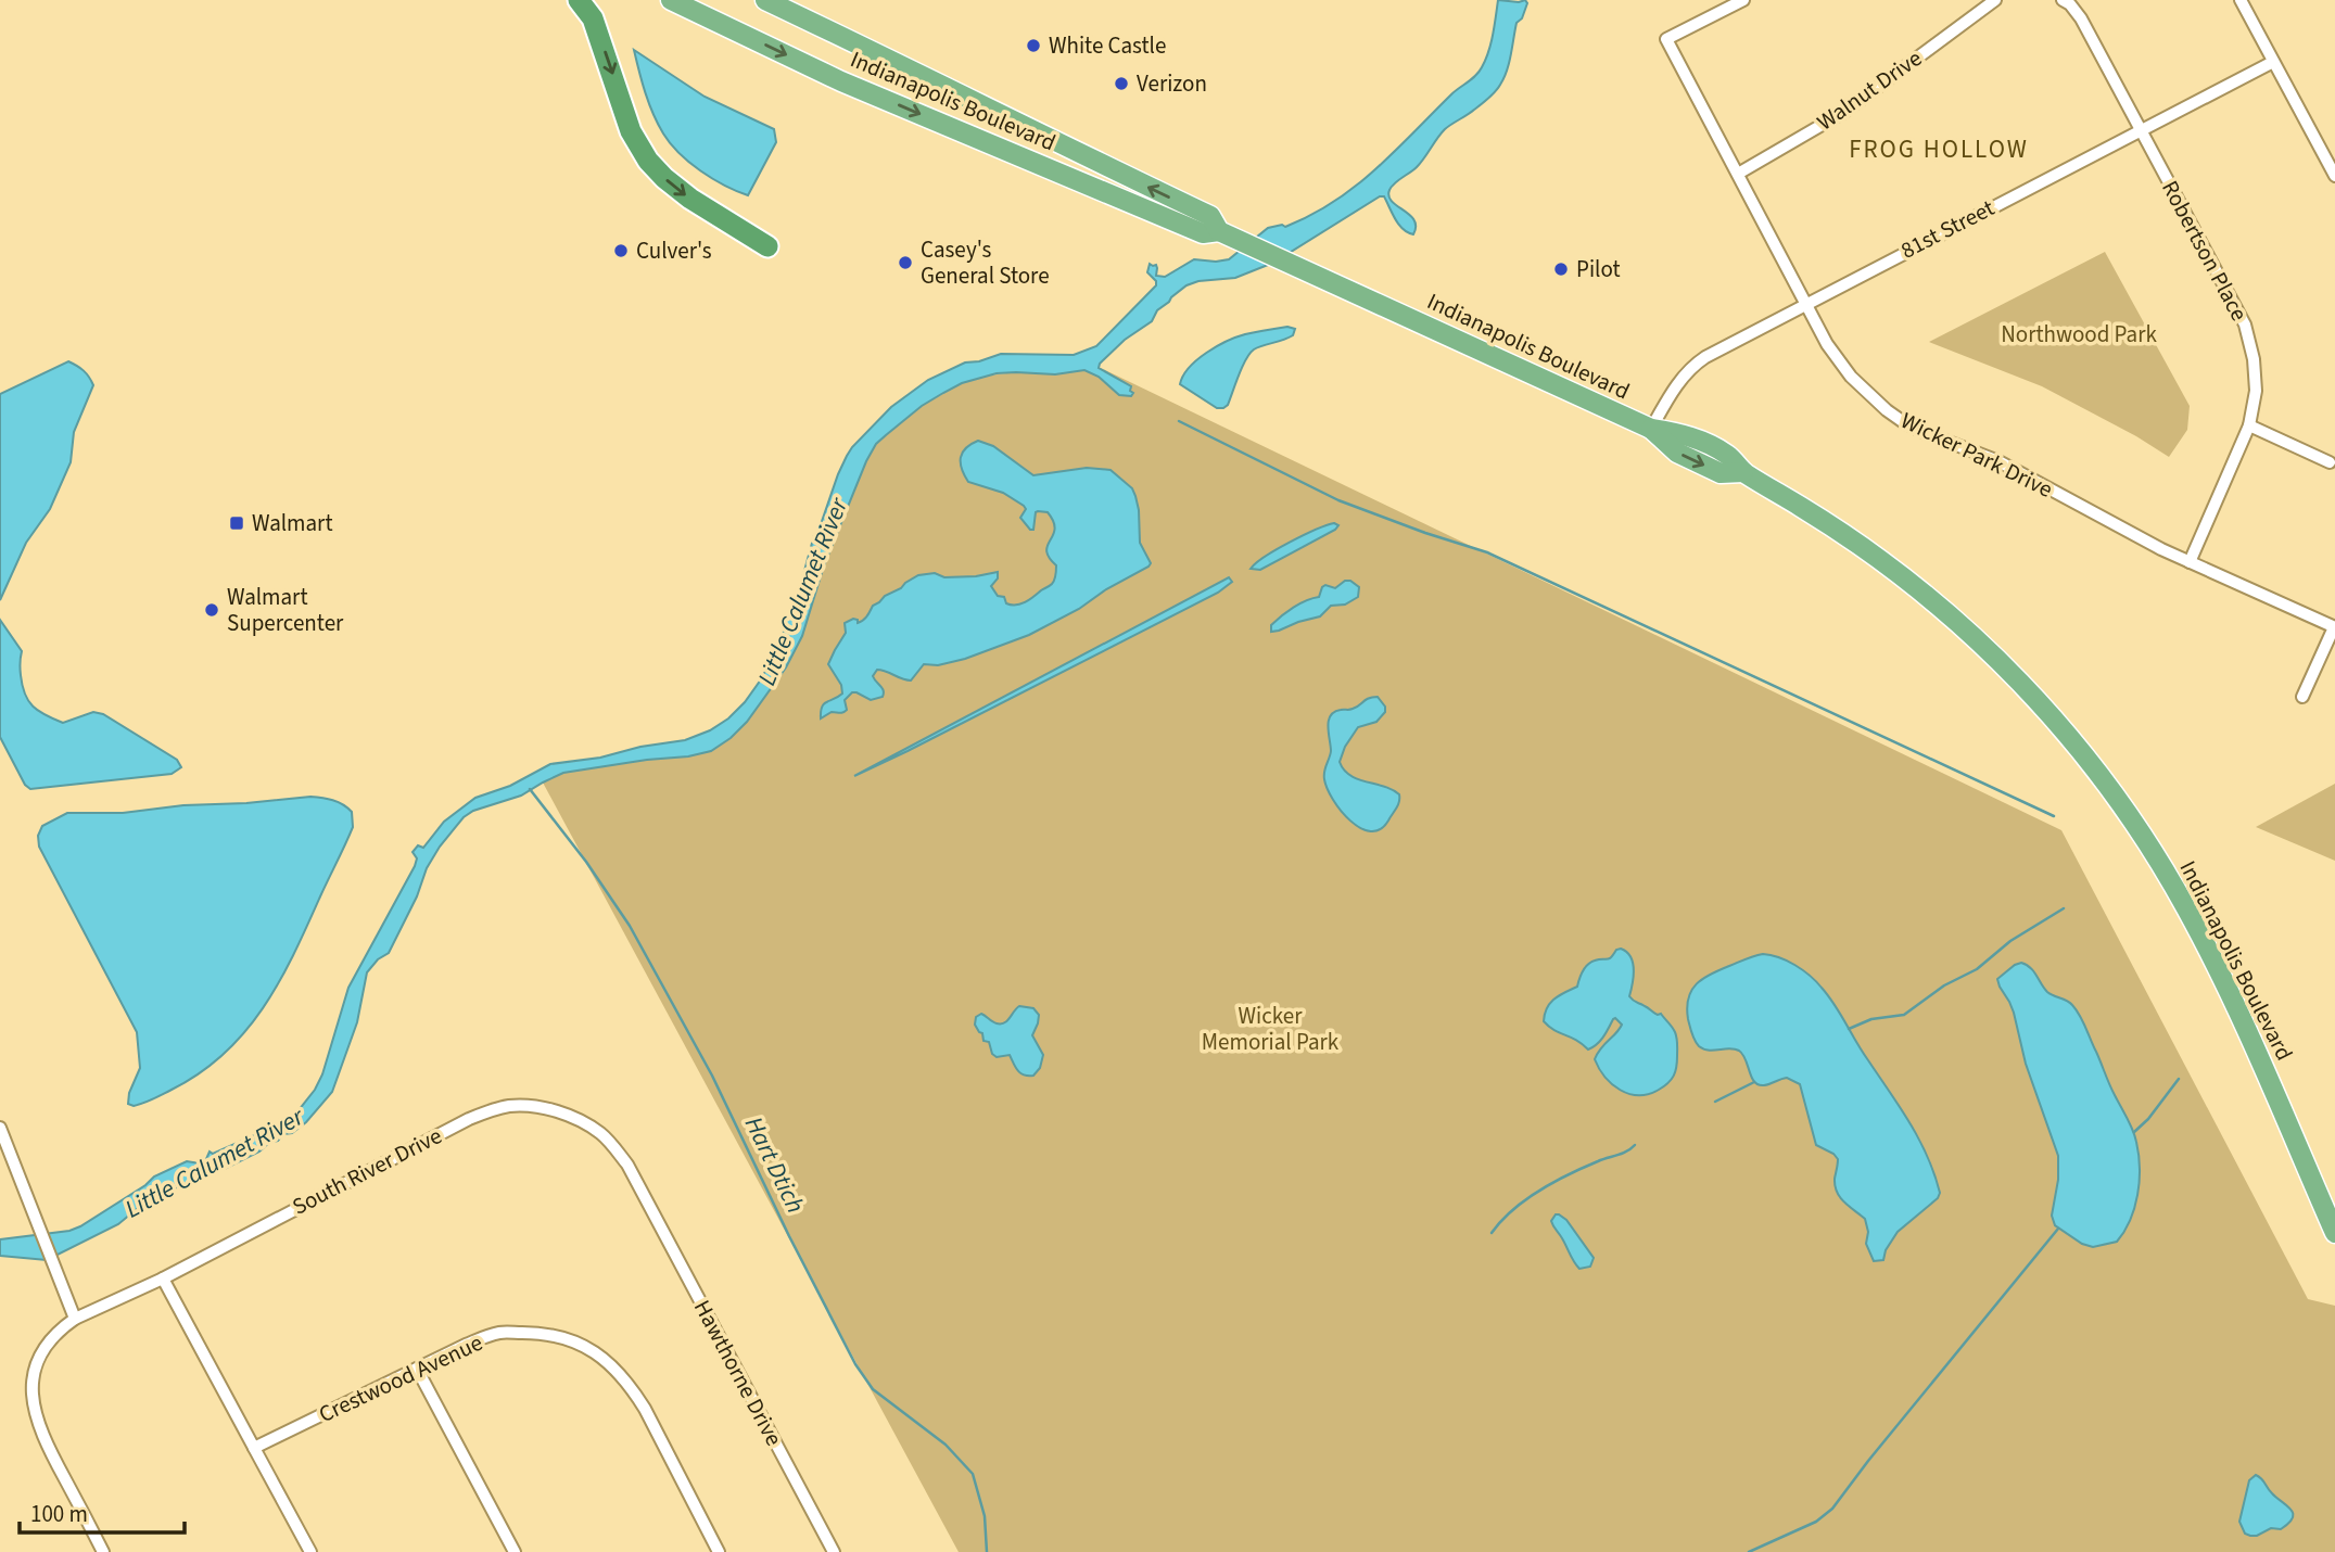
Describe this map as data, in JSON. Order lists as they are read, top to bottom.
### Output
{
  "streets": {
    "highway": ["Indianapolis Boulevard"],
    "street": [
      "Walnut Drive",
      "81st Street",
      "Robertson Place",
      "Wicker Park Drive",
      "South River Drive",
      "Hawthorne Drive",
      "Crestwood Avenue"
    ]
  },
  "crossings": [
    ["Walnut Drive", "Wicker Park Drive"],
    ["Indianapolis Boulevard", "81st Street"],
    ["81st Street", "Robertson Place"],
    ["81st Street", "Wicker Park Drive"],
    ["Robertson Place", "Wicker Park Drive"],
    ["South River Drive", "Hawthorne Drive"]
  ],
  "districts": ["FROG HOLLOW"],
  "water": ["Little Calumet River", "Hart Dtich"],
  "parks": ["Northwood Park", "Wicker Memorial Park"],
  "places": {
    "other": [
      "White Castle",
      "Verizon",
      "Culver's",
      "Casey's General Store",
      "Pilot",
      "Walmart Supercenter"
    ],
    "transit": ["Walmart"]
  },
  "scale_bar": "100 m"
}
